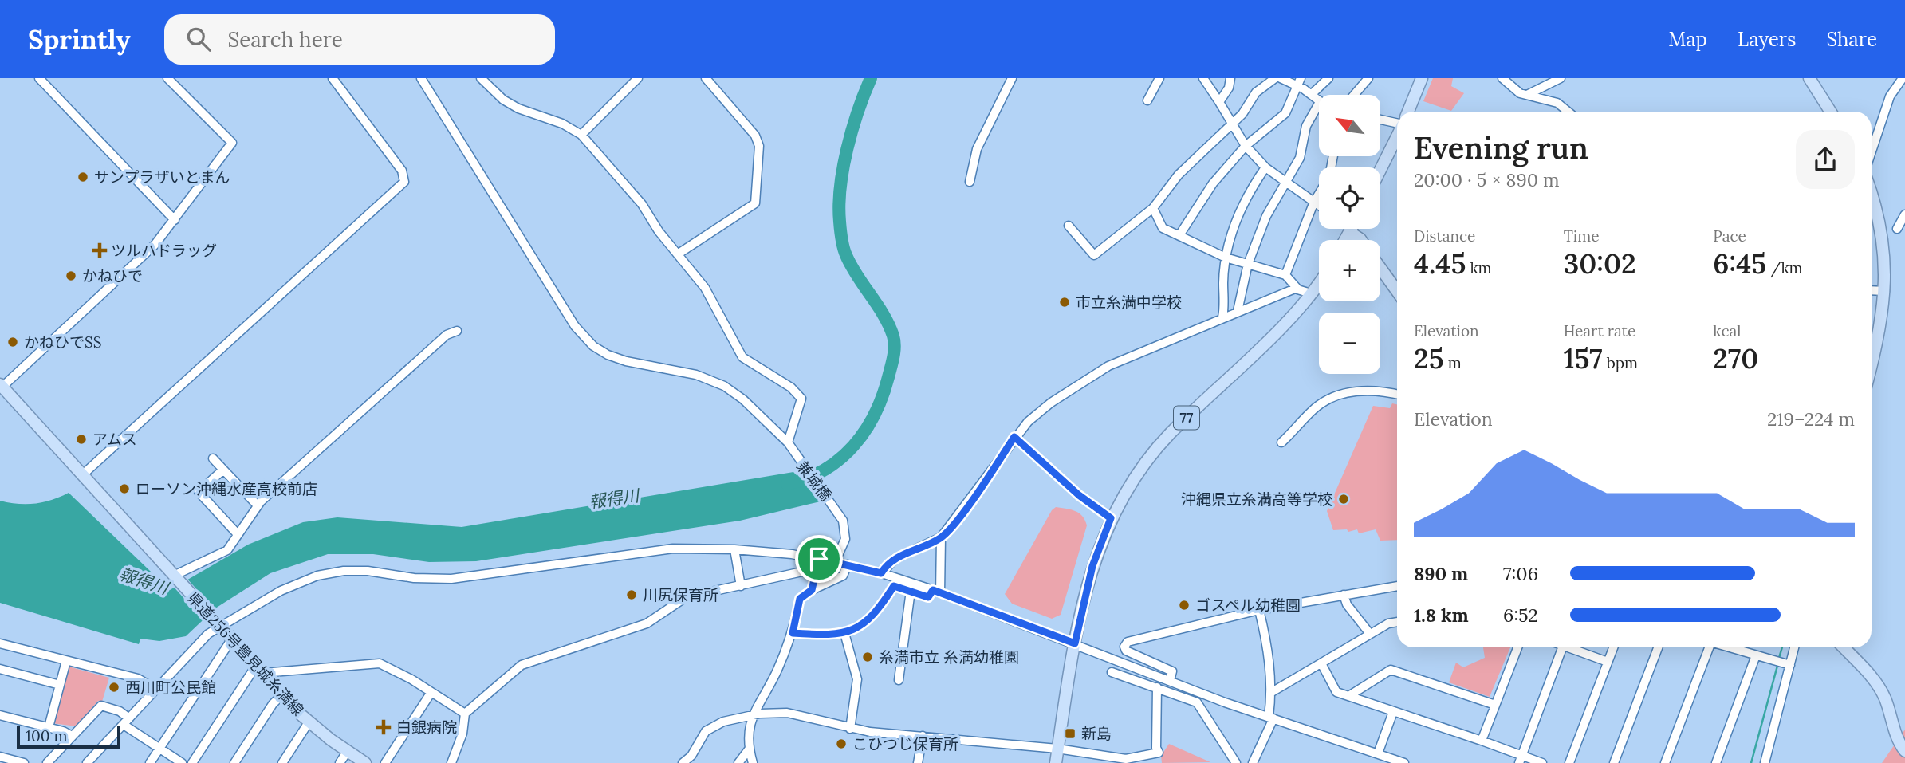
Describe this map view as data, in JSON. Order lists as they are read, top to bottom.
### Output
{
  "streets": {
    "main road": ["77", "県道256号豊見城糸満線"],
    "street": ["兼城橋"]
  },
  "water": ["報得川"],
  "places": {
    "other": [
      "サンプラザいとまん",
      "かねひで",
      "市立糸満中学校",
      "かねひでSS",
      "アムス",
      "ローソン沖縄水産高校前店",
      "沖縄県立糸満高等学校",
      "川尻保育所",
      "ゴスペル幼稚園",
      "糸満市立 糸満幼稚園",
      "西川町公民館",
      "こひつじ保育所"
    ],
    "health": ["ツルハドラッグ", "白銀病院"],
    "transit": ["新島"]
  },
  "scale_bar": "100 m",
  "north": "top left",
  "page": {
    "header": "Sprintly",
    "search": "Search here",
    "nav": ["Map", "Layers", "Share"],
    "map_buttons": ["+", "−"],
    "heading": ["Evening run", "20:00 · 5 × 890 m"],
    "stats": [
      ["Distance", "4.45 km"],
      ["Time", "30:02"],
      ["Pace", "6:45 /km"],
      ["Elevation", "25 m"],
      ["Heart rate", "157 bpm"],
      ["kcal", "270"]
    ],
    "chart": ["Elevation", "219–224 m"],
    "list": [
      {
        "name": "890 m",
        "note": "7:06"
      },
      {
        "name": "1.8 km",
        "note": "6:52"
      }
    ],
    "scale": "100 m"
  }
}
